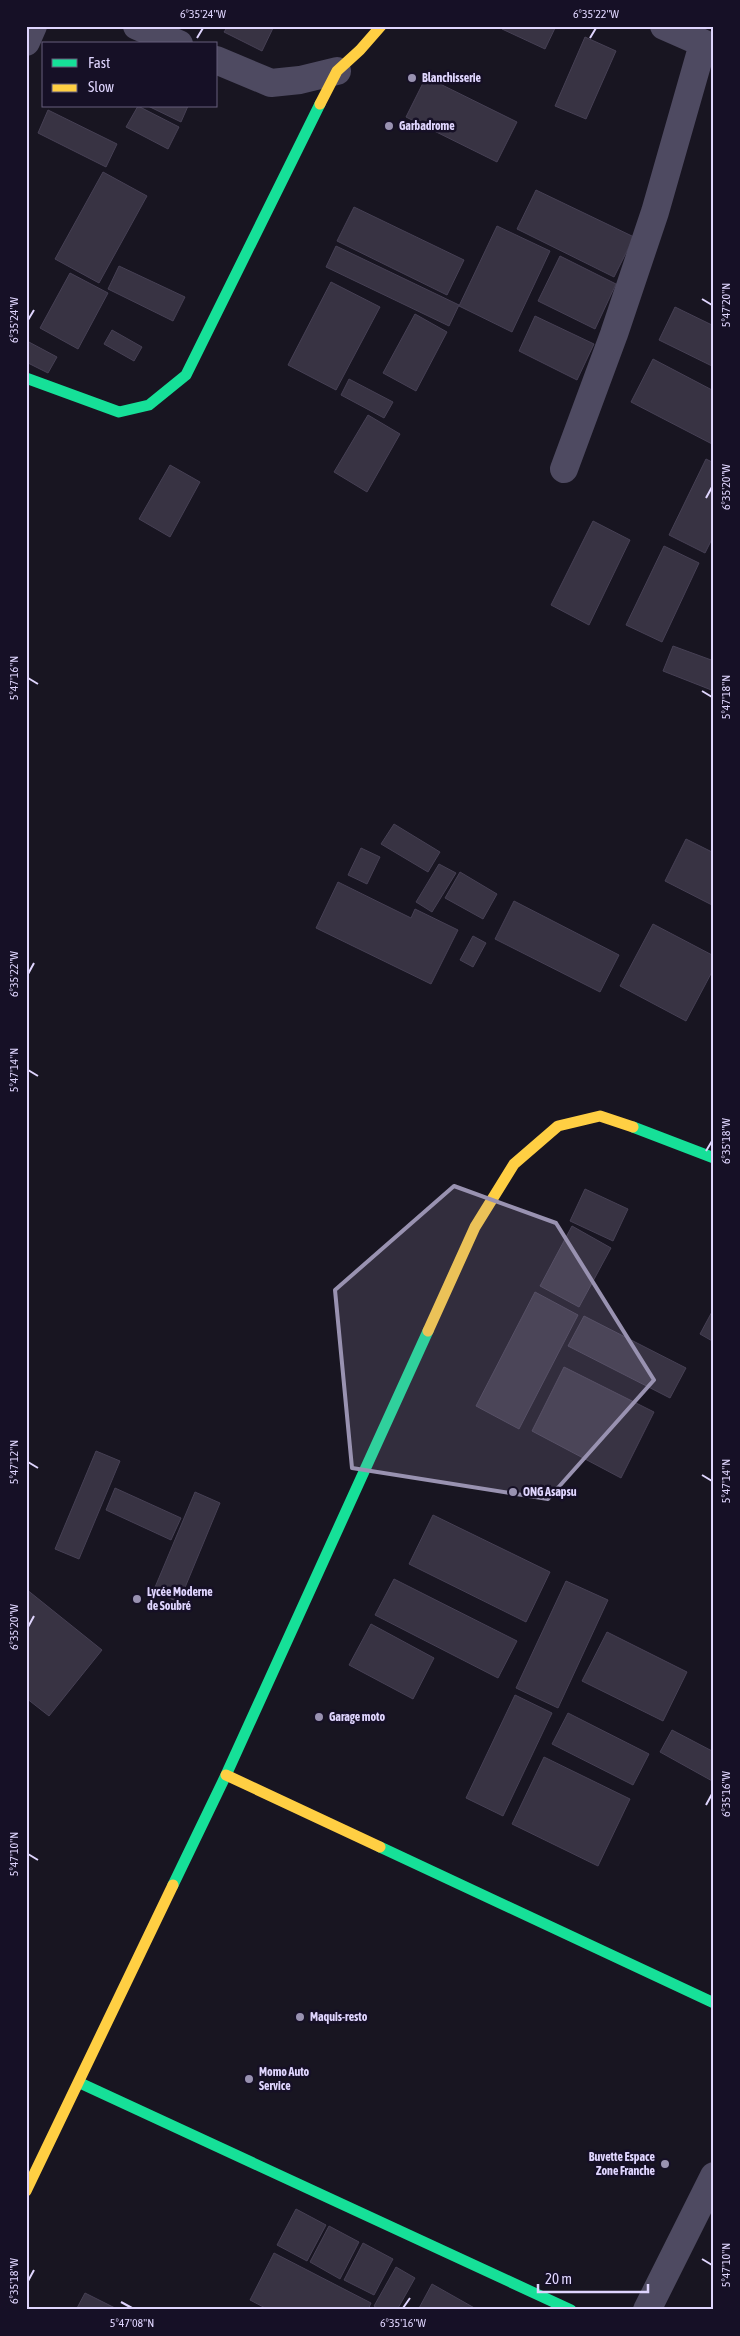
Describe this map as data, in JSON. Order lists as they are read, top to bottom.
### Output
{
  "places": [
    "Blanchisserie",
    "Garbadrome",
    "ONG Asapsu",
    "Lycée Moderne de Soubré",
    "Garage moto",
    "Maquis-resto",
    "Momo Auto Service",
    "Buvette Espace Zone Franche"
  ],
  "legend": ["Fast", "Slow"],
  "scale_bar": "20 m",
  "coordinates": [
    "6°35'24\"W",
    "6°35'22\"W",
    "5°47'20\"N",
    "6°35'20\"W",
    "5°47'16\"N",
    "5°47'18\"N",
    "5°47'14\"N",
    "6°35'18\"W",
    "5°47'12\"N",
    "6°35'16\"W",
    "5°47'10\"N",
    "5°47'08\"N"
  ]
}
